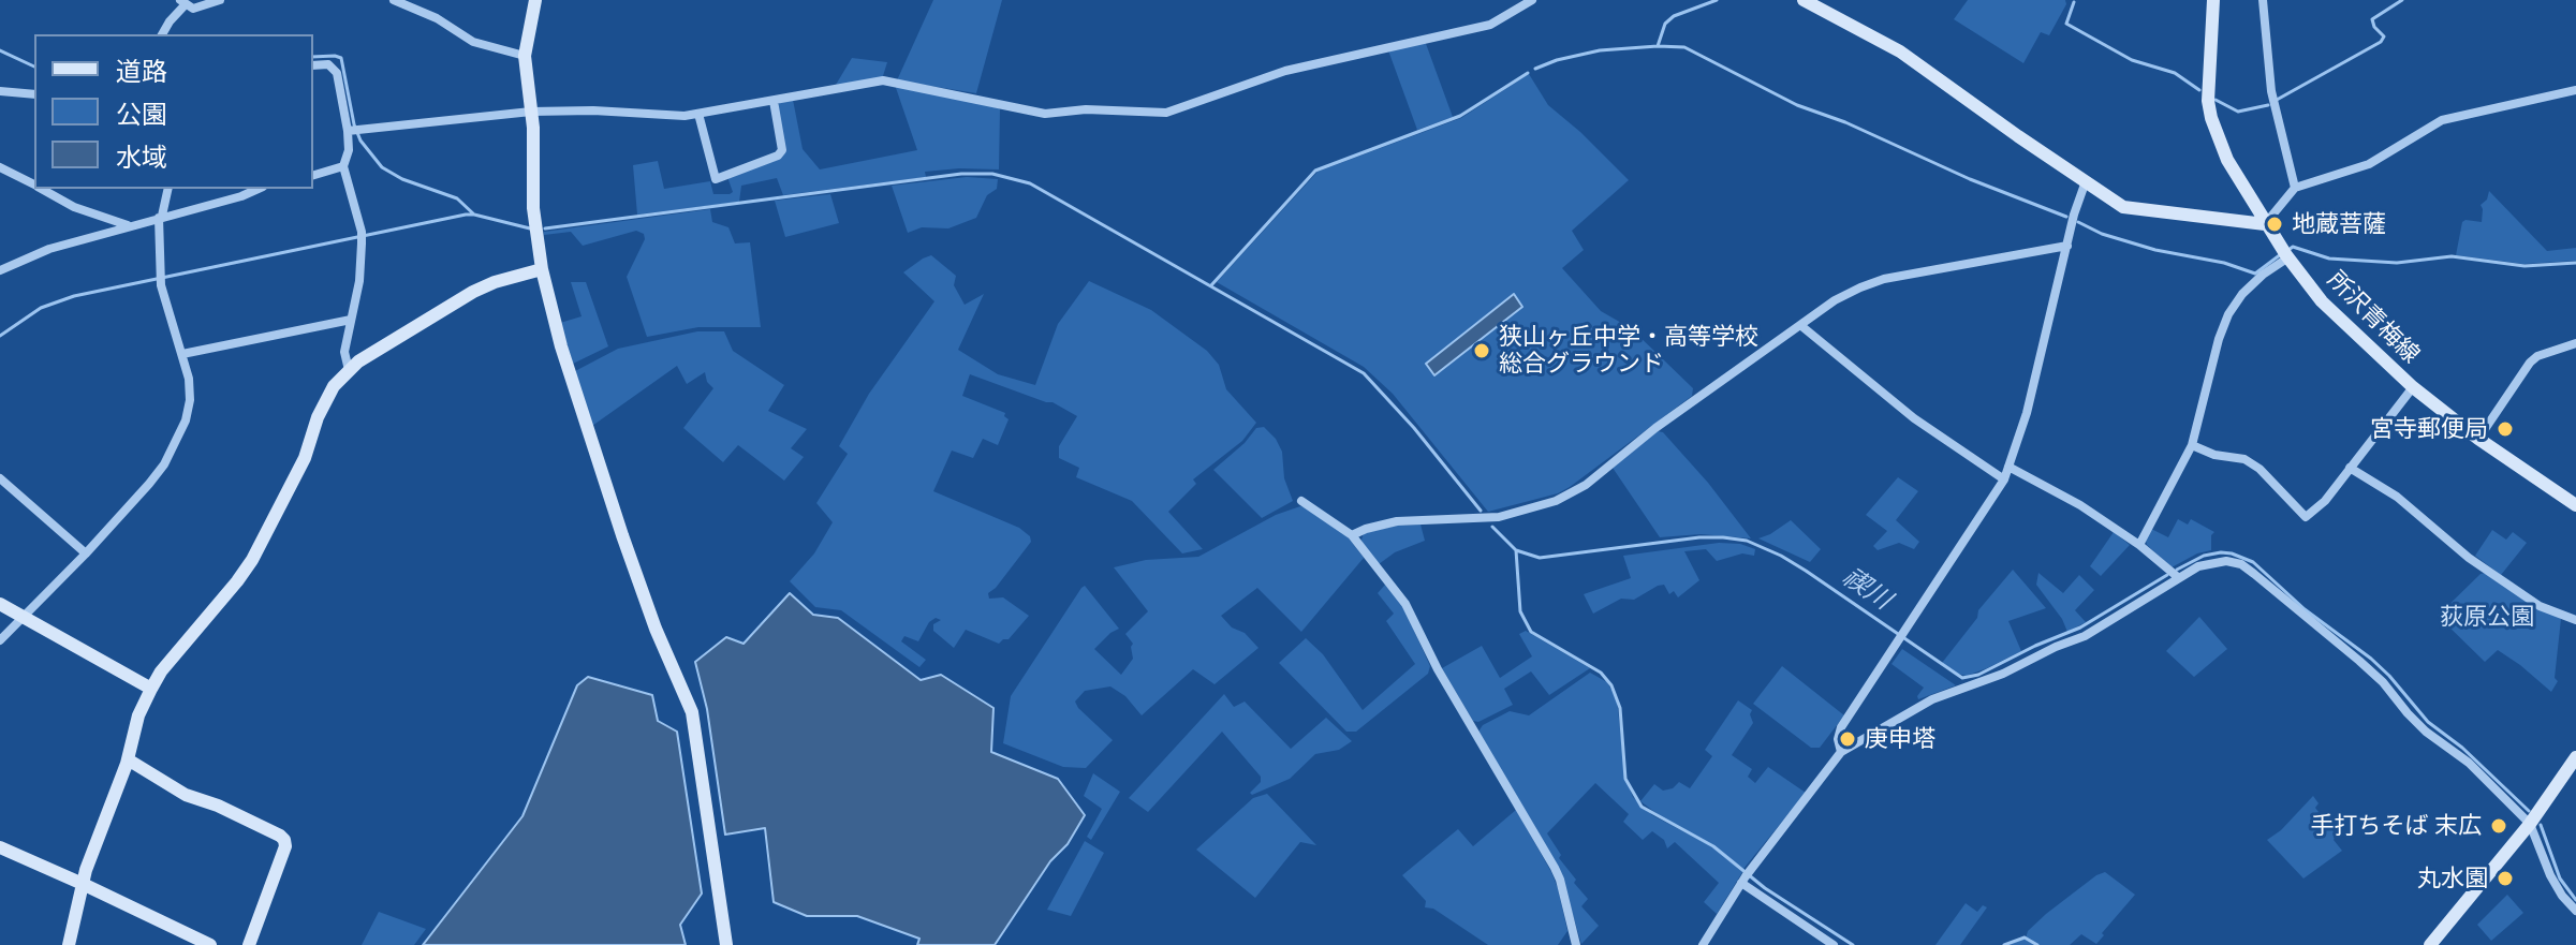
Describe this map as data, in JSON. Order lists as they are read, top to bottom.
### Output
{
  "streets": {
    "street": ["所沢青梅線"]
  },
  "water": ["禊川"],
  "parks": ["荻原公園"],
  "places": [
    "地蔵菩薩",
    "狭山ヶ丘中学・高等学校 総合グラウンド",
    "宮寺郵便局",
    "庚申塔",
    "手打ちそば 末広",
    "丸水園"
  ],
  "legend": ["道路", "公園", "水域"]
}
